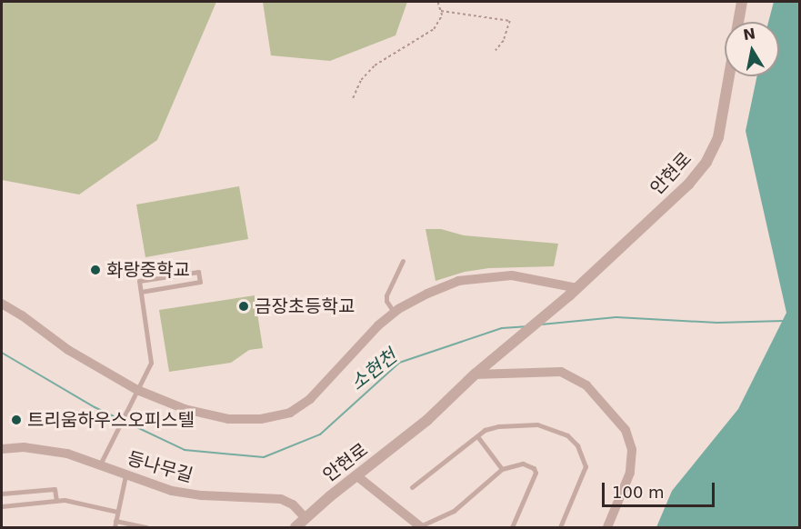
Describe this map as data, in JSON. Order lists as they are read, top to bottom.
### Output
{
  "streets": {
    "street": ["안현로", "등나무길"]
  },
  "crossings": [
    ["안현로", "등나무길"]
  ],
  "water": ["소현천"],
  "places": ["화랑중학교", "금장초등학교", "트리움하우스오피스텔"],
  "scale_bar": "100 m",
  "north": "top"
}
